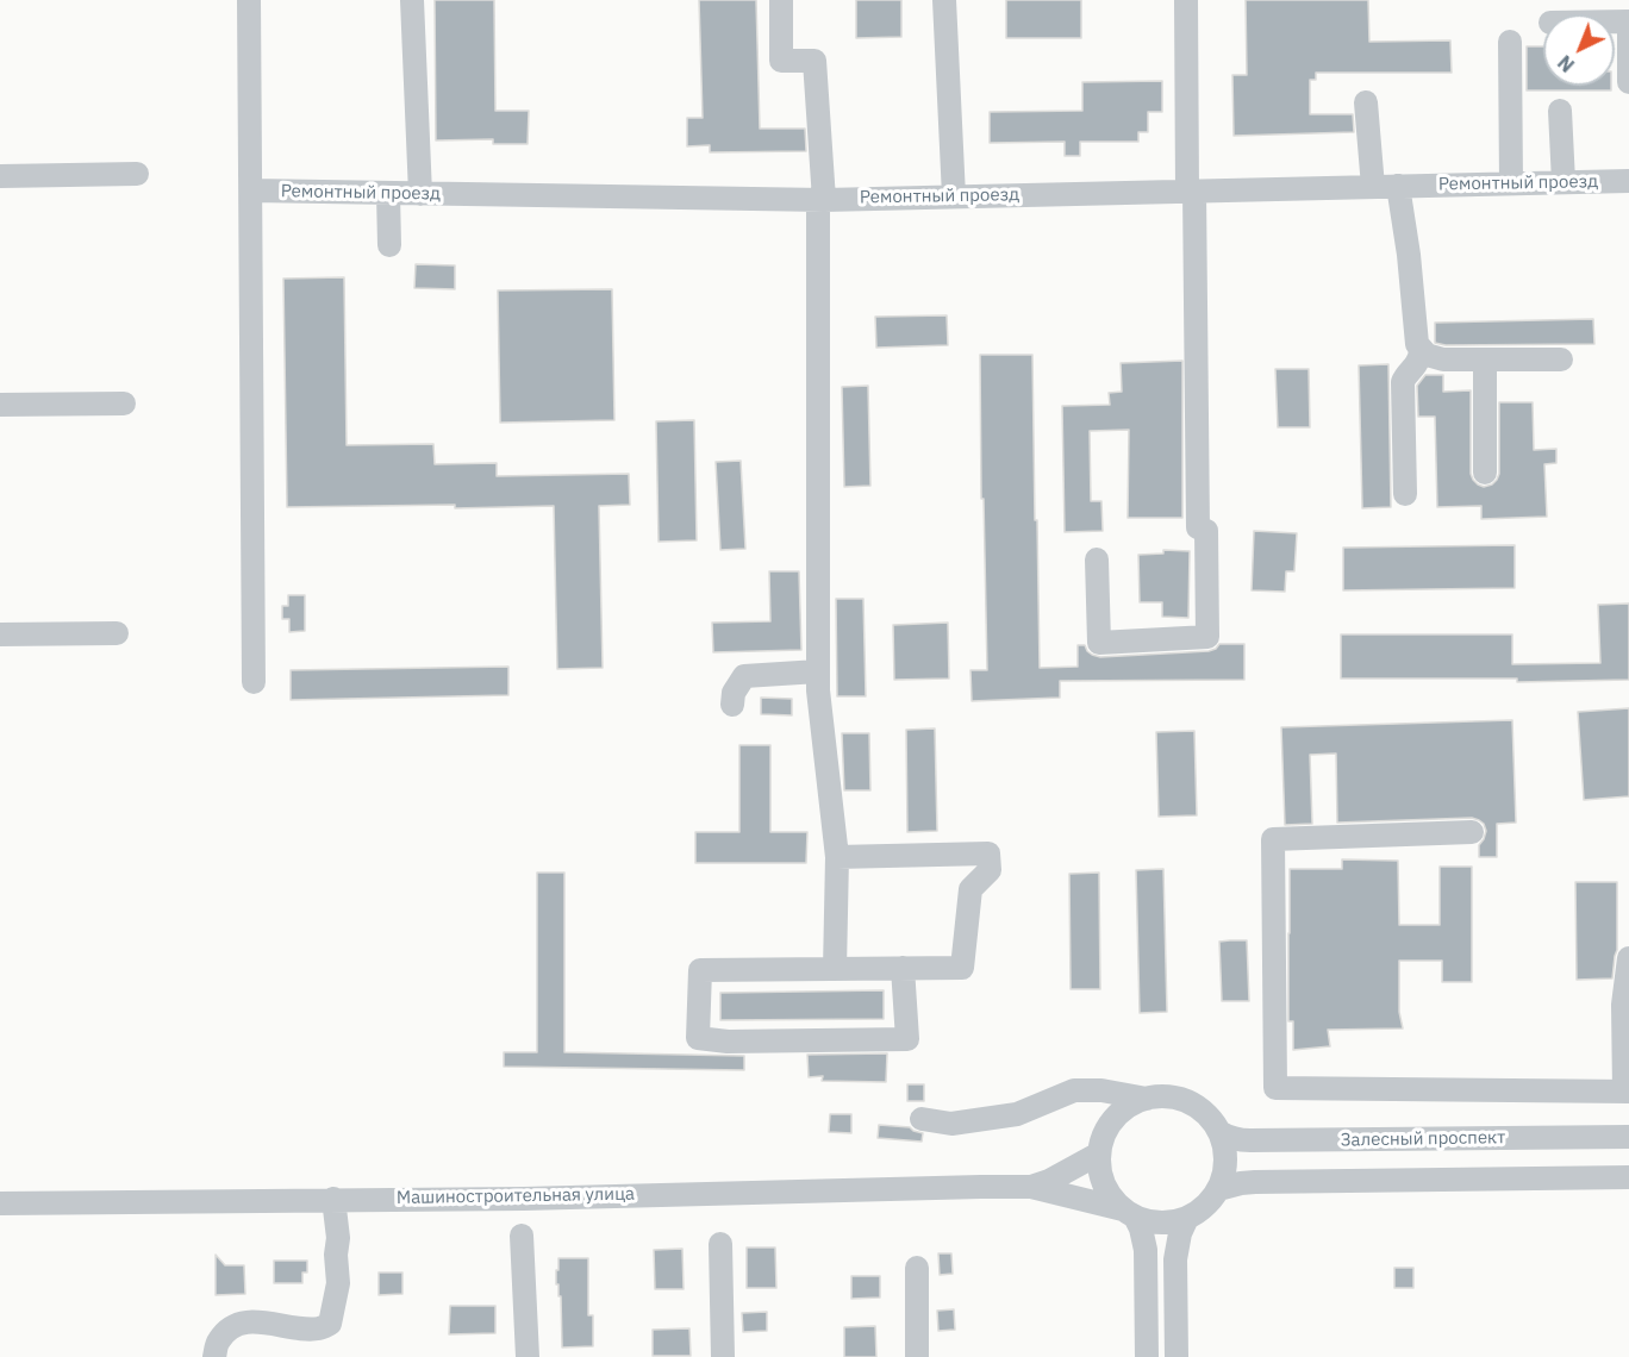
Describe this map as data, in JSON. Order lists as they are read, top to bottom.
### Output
{
  "streets": {
    "street": ["Ремонтный проезд", "Залесный проспект", "Машиностроительная улица"]
  },
  "crossings": [
    ["Залесный проспект", "Машиностроительная улица"]
  ],
  "north": "bottom left"
}
